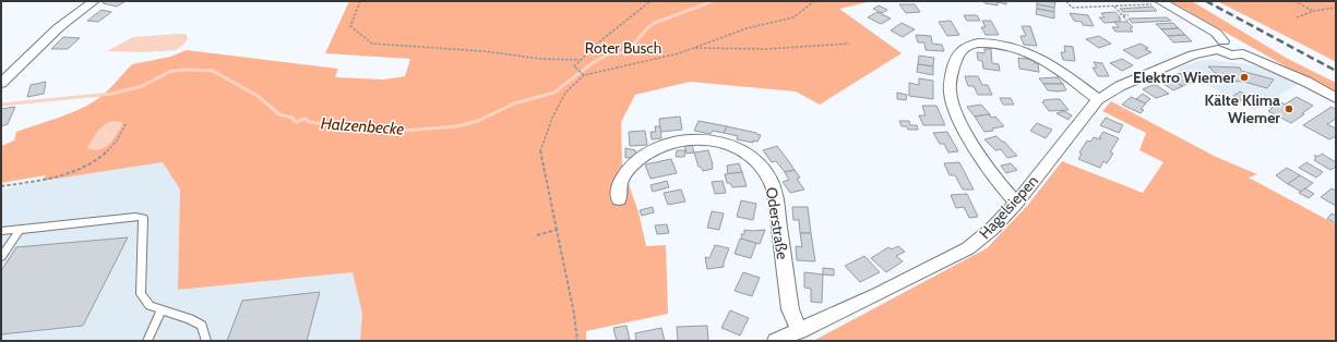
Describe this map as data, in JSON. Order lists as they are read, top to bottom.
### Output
{
  "streets": {
    "street": ["Hagelsiepen", "Oderstraße"]
  },
  "crossings": [
    ["Hagelsiepen", "Oderstraße"]
  ],
  "water": ["Halzenbecke"],
  "parks": ["Roter Busch"],
  "places": ["Elektro Wiemer", "Kälte Klima Wiemer"]
}
